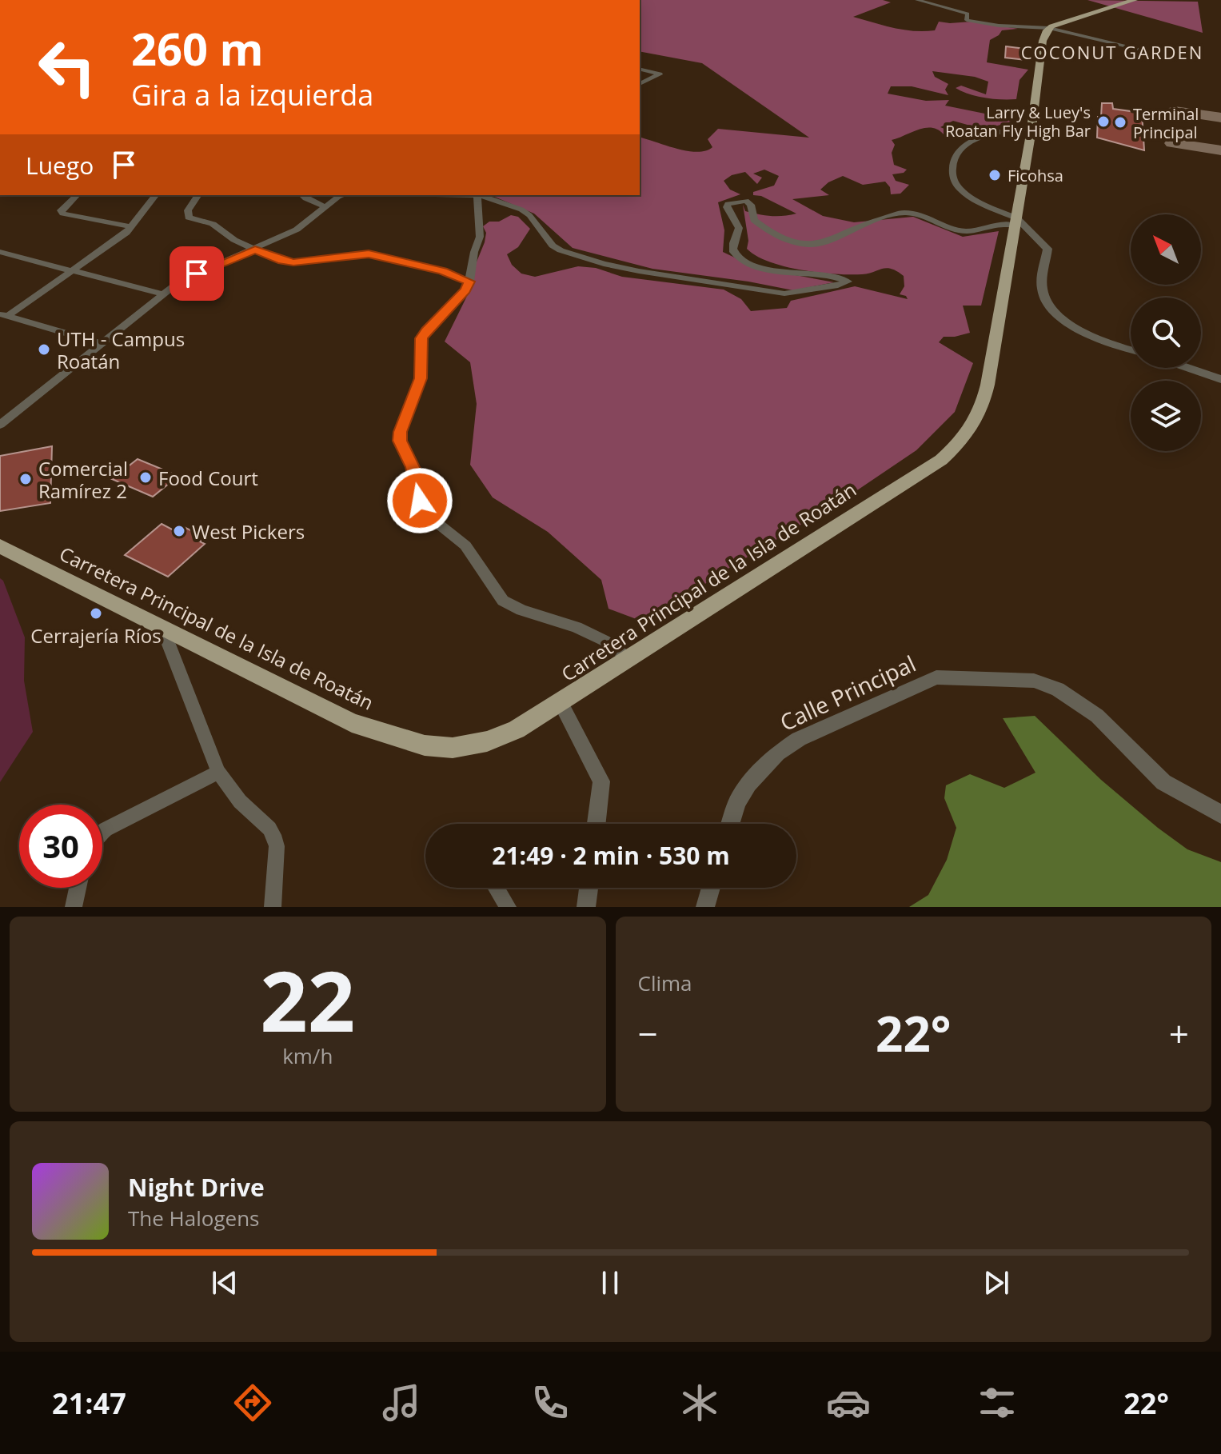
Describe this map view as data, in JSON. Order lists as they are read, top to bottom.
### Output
{
  "streets": {
    "main road": ["Carretera Principal de la Isla de Roatán"],
    "street": ["Calle Principal"]
  },
  "districts": ["COCONUT GARDEN"],
  "places": [
    "Larry & Luey's Roatan Fly High Bar",
    "Terminal Principal",
    "Ficohsa",
    "UTH - Campus Roatán",
    "Food Court",
    "Comercial Ramírez 2",
    "West Pickers",
    "Cerrajería Ríos"
  ],
  "north": "top left",
  "page": {
    "turn": ["260 m", "Gira a la izquierda"],
    "then": "Luego",
    "limit": "30",
    "trip": "21:49 · 2 min · 530 m",
    "tile": [
      ["22", "km/h"],
      "Clima"
    ],
    "heat": ["−", "22°", "+"],
    "song": ["Night Drive", "The Halogens"],
    "tabs": ["21:47", "22°"]
  }
}
